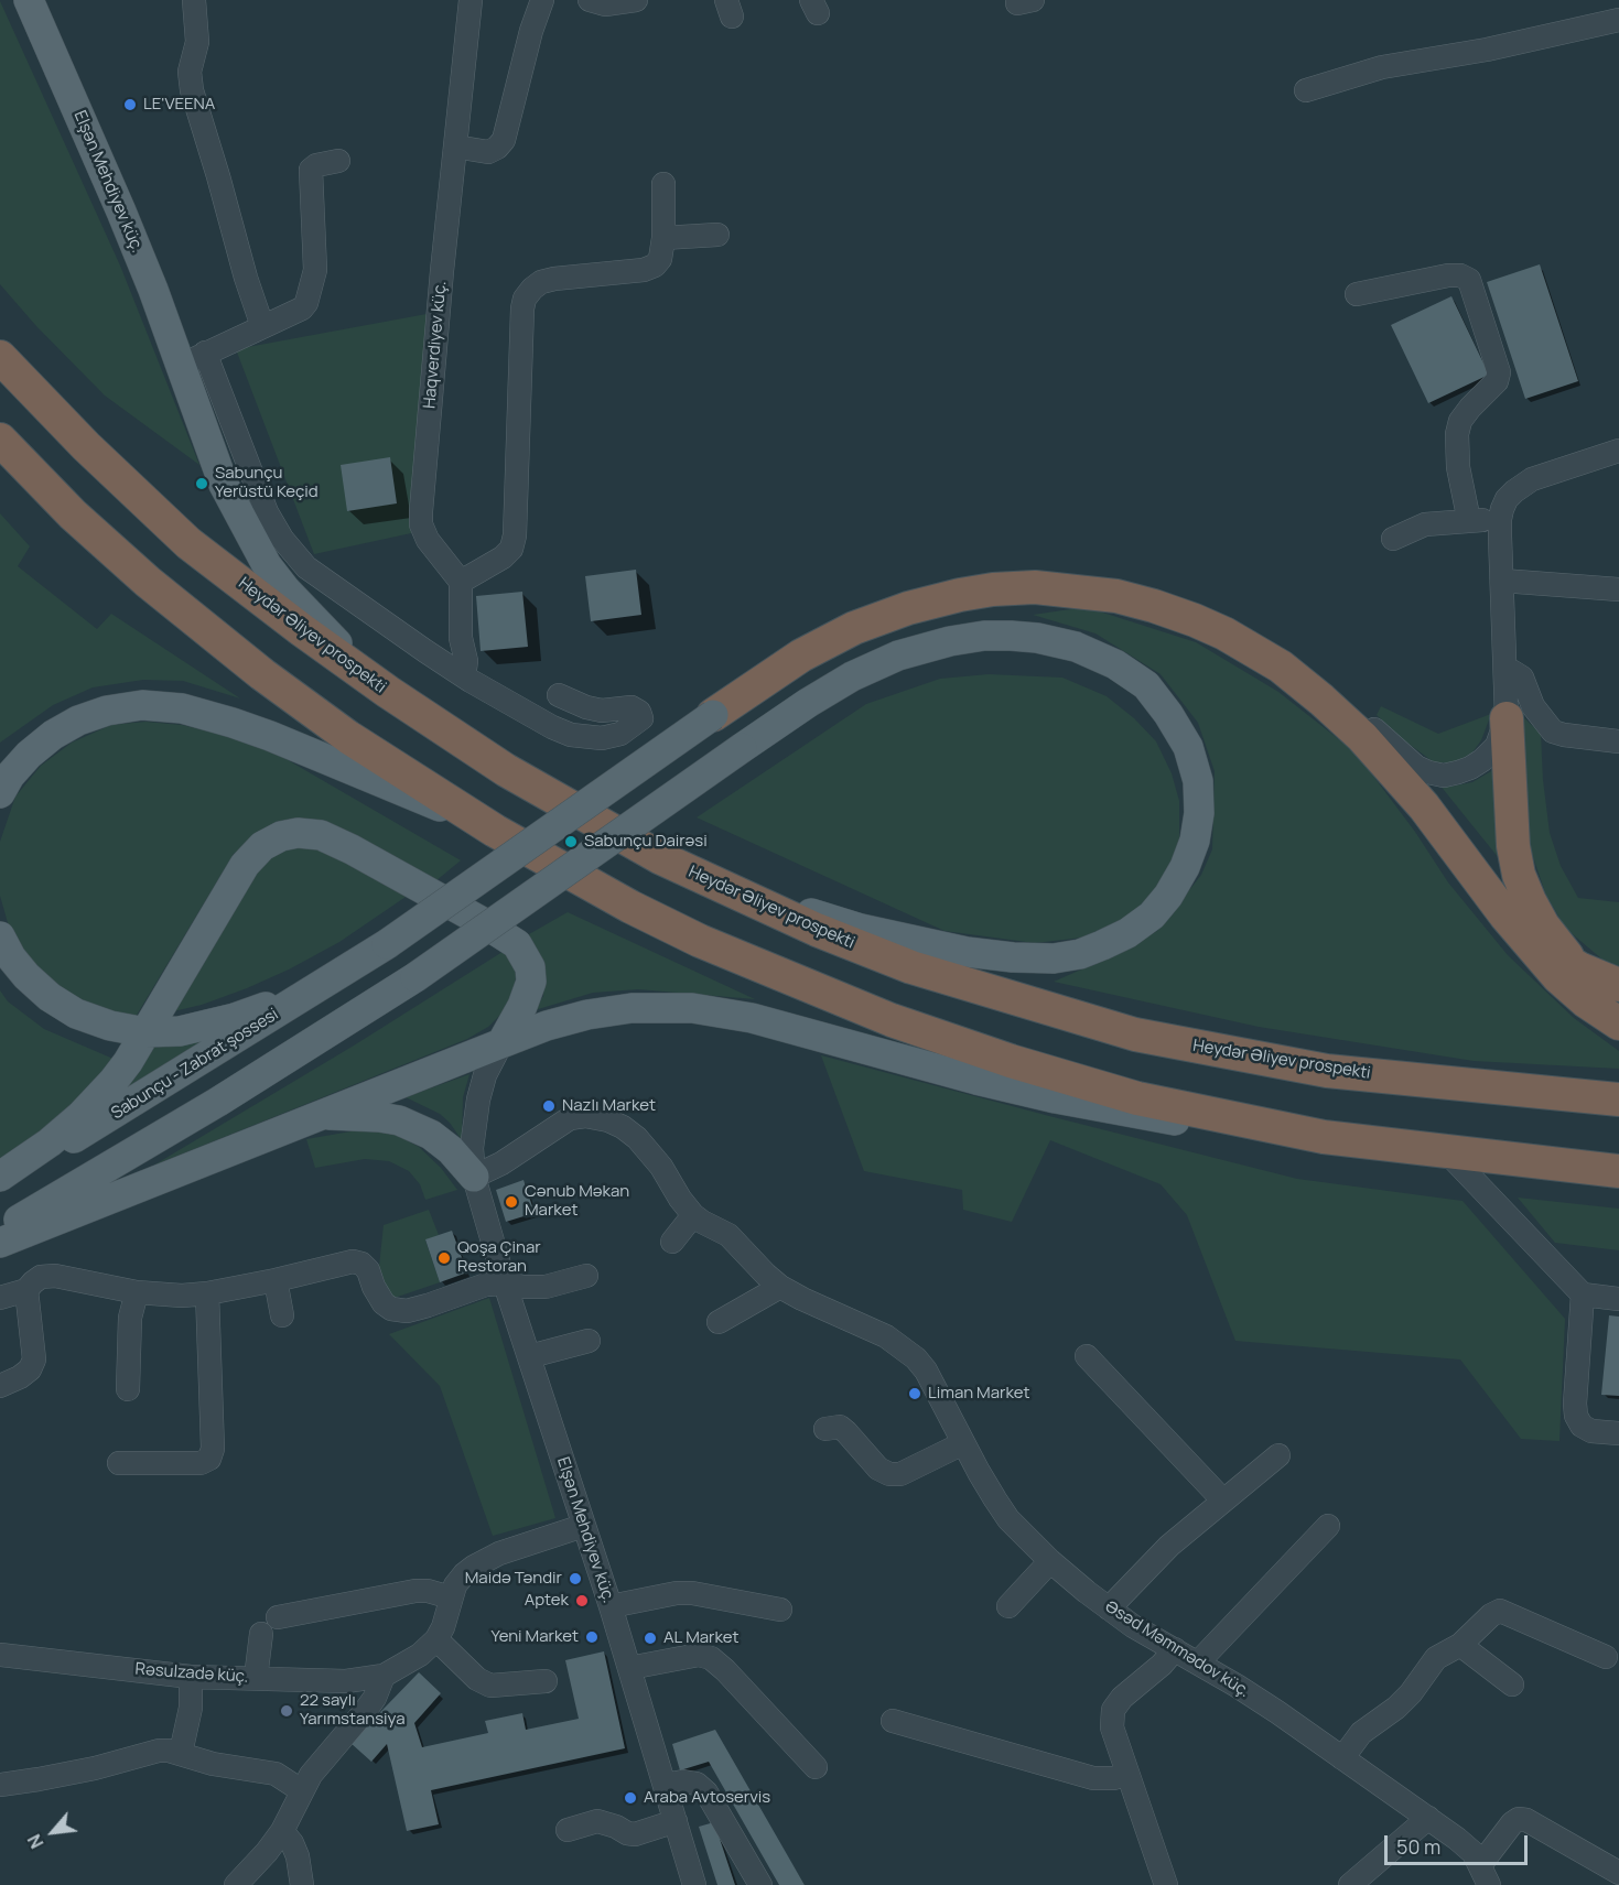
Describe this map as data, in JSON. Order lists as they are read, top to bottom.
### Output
{
  "streets": {
    "highway": ["Heydər Əliyev prospekti"],
    "main road": ["Elşən Mehdiyev küç.", "Sabunçu - Zabrat şossesi"],
    "street": ["Haqverdiyev küç.", "Əsəd Məmmədov küç.", "Rəsulzadə küç."]
  },
  "crossings": [
    ["Elşən Mehdiyev küç.", "Heydər Əliyev prospekti"],
    ["Elşən Mehdiyev küç.", "Əsəd Məmmədov küç."]
  ],
  "places": [
    "LE'VEENA",
    "Sabunçu Yerüstü Keçid",
    "Sabunçu Dairəsi",
    "Nazlı Market",
    "Cənub Məkan Market",
    "Qoşa Çinar Restoran",
    "Liman Market",
    "Maidə Təndir",
    "Aptek",
    "Yeni Market",
    "AL Market",
    "22 saylı Yarımstansiya",
    "Araba Avtoservis"
  ],
  "scale_bar": "50 m",
  "north": "bottom left"
}
